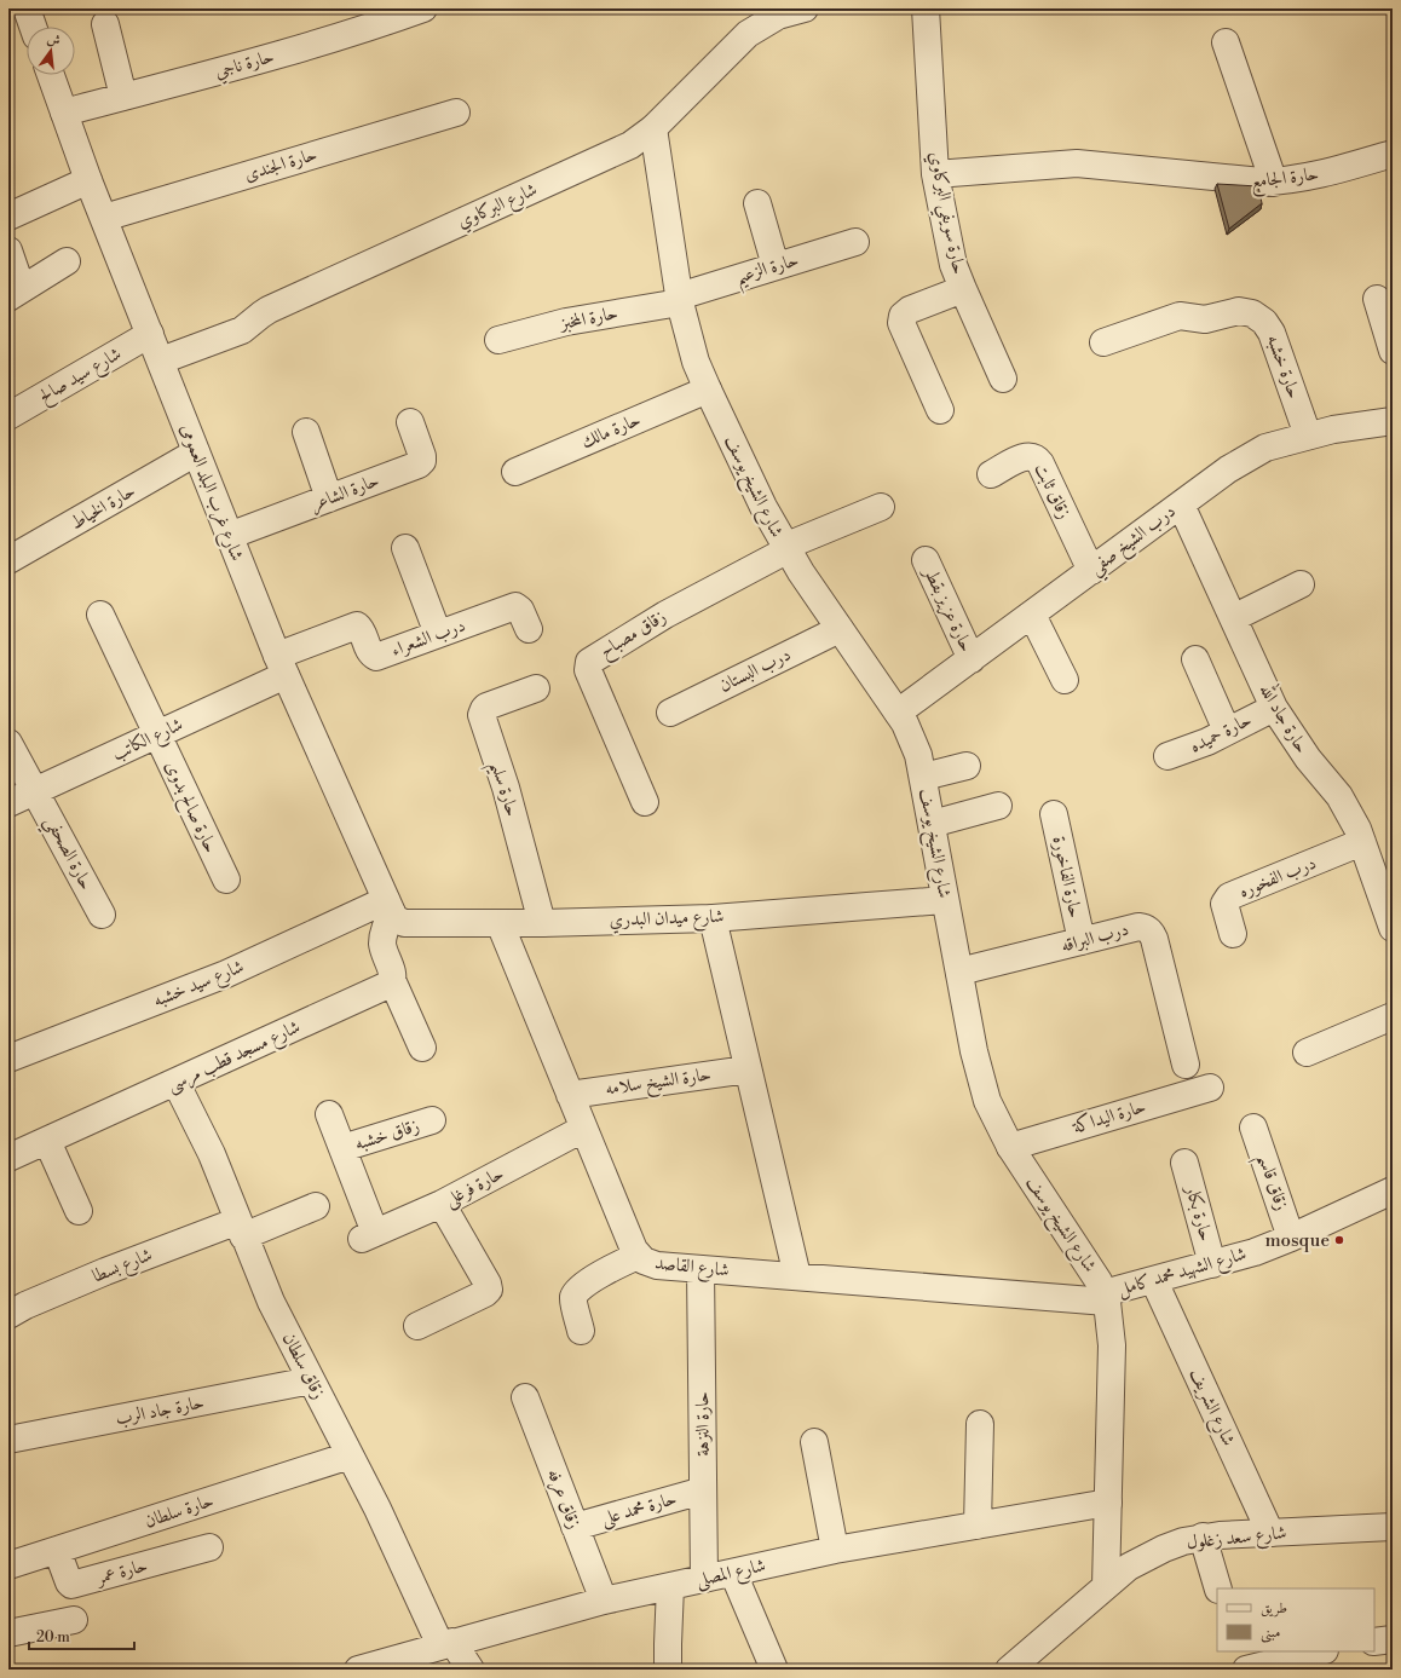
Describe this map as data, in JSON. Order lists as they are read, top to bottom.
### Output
{
  "streets": {
    "street": [
      "حارة ناجي",
      "حارة الجندى",
      "حارة الجامع",
      "شارع البركاوي",
      "حارة سويفي البركاوي",
      "حارة الزعيم",
      "حارة المخبز",
      "حارة خشبه",
      "شارع سيد صالح",
      "حارة مالك",
      "شارع الشيخ يوسف",
      "زقاق ثابت",
      "شارع غرب البلد العمومى",
      "حارة الشاعر",
      "حارة الخياط",
      "درب الشيخ صفي",
      "حارة عزيز بقطر",
      "زقاق مصباح",
      "درب الشعراء",
      "درب البستان",
      "حارة جاد الله",
      "حارة حميده",
      "شارع الكاتب",
      "حارة سليم",
      "حارة صالح بدوى",
      "حارة الصحفي",
      "حارة الفاخورة",
      "درب الفخوره",
      "شارع ميدان البدري",
      "درب البراقه",
      "شارع سيد خشبه",
      "شارع مسجد قطب مرسى",
      "حارة الشيخ سلامه",
      "حارة اليداكة",
      "زقاق خشبه",
      "زقاق قاسم",
      "حارة فرغلى",
      "حارة بكار",
      "شارع بسطا",
      "شارع القاصد",
      "شارع الشهيد محمد كامل",
      "زقاق سلطان",
      "شارع الشريف",
      "حارة جاد الرب",
      "حارة النزهة",
      "زقاق عرفه",
      "حارة محمد على",
      "حارة سلطان",
      "شارع سعد زغلول",
      "حارة عمر",
      "شارع المصلى"
    ]
  },
  "crossings": [
    ["حارة ناجي", "شارع غرب البلد العمومى"],
    ["حارة الجندى", "شارع غرب البلد العمومى"],
    ["شارع البركاوي", "شارع الشيخ يوسف"],
    ["شارع البركاوي", "شارع غرب البلد العمومى"],
    ["حارة الزعيم", "حارة المخبز"],
    ["حارة الزعيم", "شارع الشيخ يوسف"],
    ["حارة المخبز", "شارع الشيخ يوسف"],
    ["حارة خشبه", "درب الشيخ صفي"],
    ["شارع سيد صالح", "شارع غرب البلد العمومى"],
    ["حارة مالك", "شارع الشيخ يوسف"],
    ["شارع الشيخ يوسف", "درب الشيخ صفي"],
    ["شارع الشيخ يوسف", "زقاق مصباح"],
    ["شارع الشيخ يوسف", "درب البستان"],
    ["شارع الشيخ يوسف", "شارع ميدان البدري"],
    ["شارع الشيخ يوسف", "درب البراقه"],
    ["شارع الشيخ يوسف", "حارة اليداكة"],
    ["شارع الشيخ يوسف", "شارع القاصد"],
    ["شارع الشيخ يوسف", "شارع الشهيد محمد كامل"],
    ["شارع الشيخ يوسف", "شارع سعد زغلول"],
    ["شارع الشيخ يوسف", "شارع المصلى"],
    ["زقاق ثابت", "درب الشيخ صفي"],
    ["شارع غرب البلد العمومى", "حارة الشاعر"],
    ["شارع غرب البلد العمومى", "حارة الخياط"],
    ["شارع غرب البلد العمومى", "درب الشعراء"],
    ["شارع غرب البلد العمومى", "شارع الكاتب"],
    ["شارع غرب البلد العمومى", "شارع ميدان البدري"],
    ["شارع غرب البلد العمومى", "شارع سيد خشبه"],
    ["درب الشيخ صفي", "حارة عزيز بقطر"],
    ["درب الشيخ صفي", "حارة جاد الله"],
    ["درب الشعراء", "شارع الكاتب"],
    ["حارة جاد الله", "حارة حميده"],
    ["حارة جاد الله", "درب الفخوره"],
    ["شارع الكاتب", "حارة صالح بدوى"],
    ["شارع الكاتب", "حارة الصحفي"],
    ["حارة سليم", "شارع ميدان البدري"],
    ["حارة الفاخورة", "درب البراقه"],
    ["شارع ميدان البدري", "شارع سيد خشبه"],
    ["شارع ميدان البدري", "شارع القاصد"],
    ["شارع مسجد قطب مرسى", "زقاق سلطان"],
    ["حارة الشيخ سلامه", "شارع القاصد"],
    ["زقاق خشبه", "حارة فرغلى"],
    ["زقاق قاسم", "شارع الشهيد محمد كامل"],
    ["حارة فرغلى", "شارع القاصد"],
    ["حارة بكار", "شارع الشهيد محمد كامل"],
    ["شارع بسطا", "زقاق سلطان"],
    ["شارع القاصد", "شارع الشهيد محمد كامل"],
    ["شارع القاصد", "حارة النزهة"],
    ["شارع الشهيد محمد كامل", "شارع الشريف"],
    ["زقاق سلطان", "حارة جاد الرب"],
    ["زقاق سلطان", "حارة سلطان"],
    ["زقاق سلطان", "شارع المصلى"],
    ["شارع الشريف", "شارع سعد زغلول"],
    ["حارة النزهة", "حارة محمد على"],
    ["حارة النزهة", "شارع المصلى"],
    ["زقاق عرفه", "حارة محمد على"],
    ["زقاق عرفه", "شارع المصلى"],
    ["حارة سلطان", "حارة عمر"]
  ],
  "places": ["mosque"],
  "legend": ["طريق", "مبنى"],
  "scale_bar": "20 m",
  "north": "top"
}
